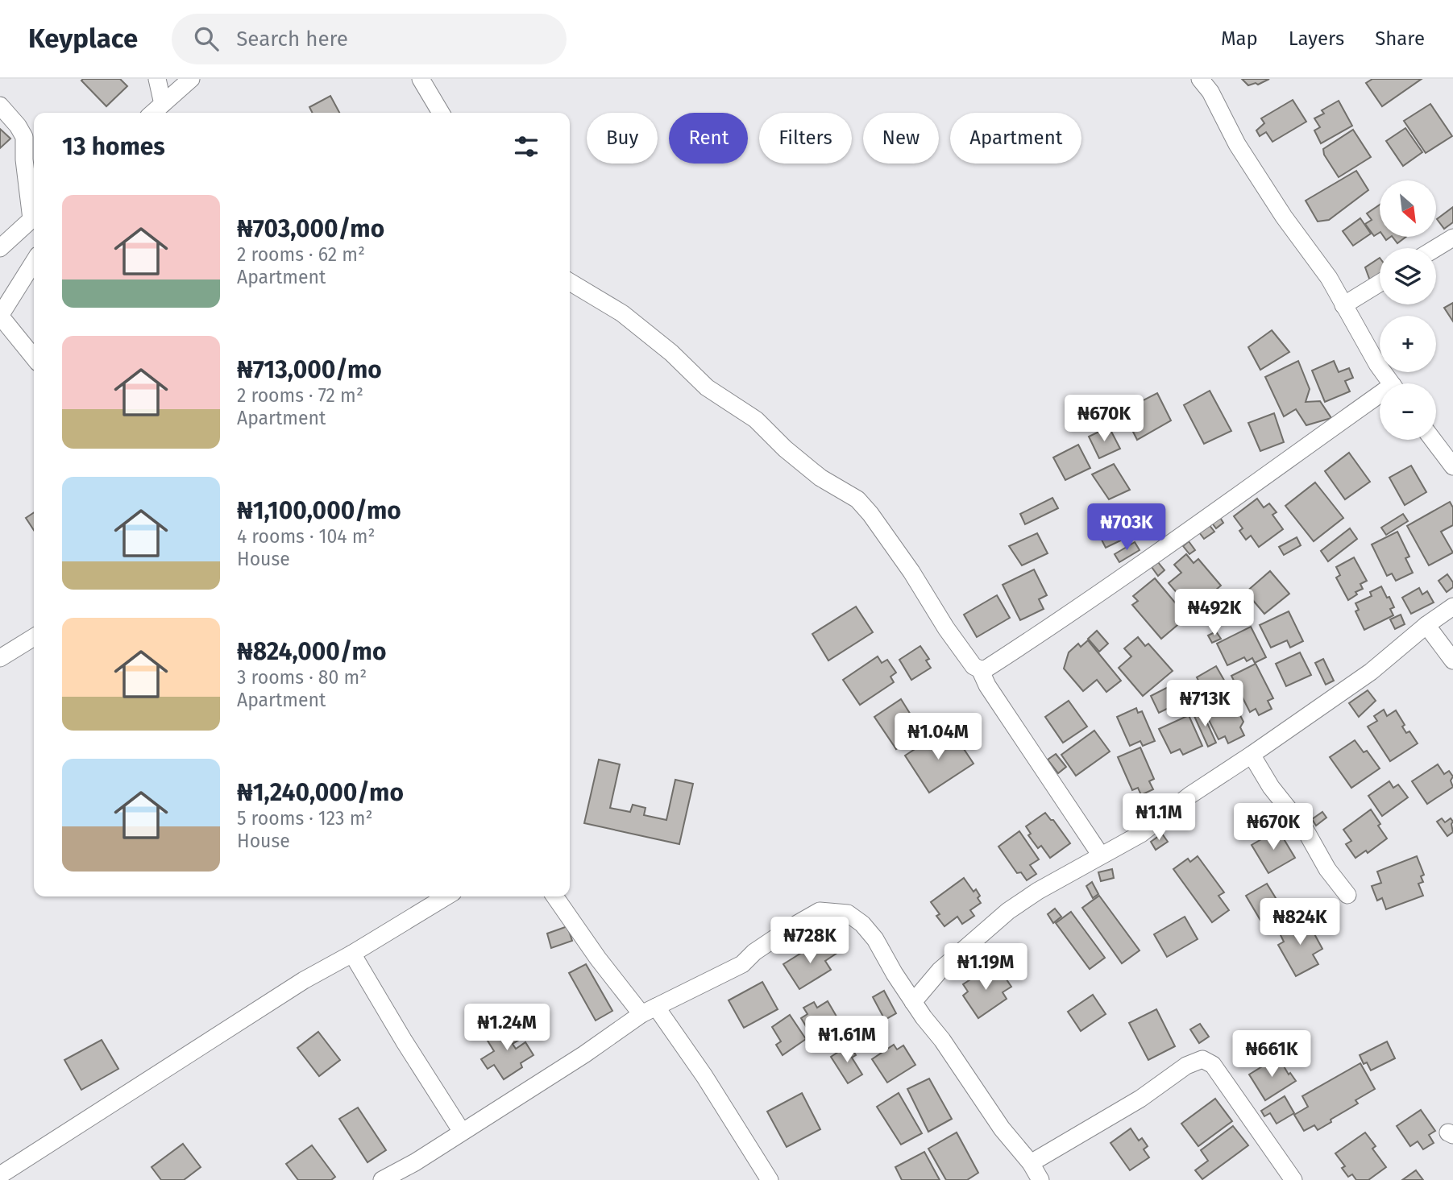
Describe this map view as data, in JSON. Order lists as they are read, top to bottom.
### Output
{
  "north": "bottom right",
  "page": {
    "header": "Keyplace",
    "search": "Search here",
    "nav": ["Map", "Layers", "Share"],
    "chip": [
      "Buy",
      "Rent",
      "Filters",
      "New",
      "Apartment"
    ],
    "heading": "13 homes",
    "map_buttons": ["+", "−"],
    "list": [
      {
        "name": "₦703,000/mo",
        "note": "2 rooms · 62 m² · Apartment"
      },
      {
        "name": "₦713,000/mo",
        "note": "2 rooms · 72 m² · Apartment"
      },
      {
        "name": "₦1,100,000/mo",
        "note": "4 rooms · 104 m² · House"
      },
      {
        "name": "₦824,000/mo",
        "note": "3 rooms · 80 m² · Apartment"
      },
      {
        "name": "₦1,240,000/mo",
        "note": "5 rooms · 123 m² · House"
      }
    ],
    "price": [
      "₦670K",
      "₦703K",
      "₦492K",
      "₦713K",
      "₦1.04M",
      "₦1.1M",
      "₦670K",
      "₦824K",
      "₦728K",
      "₦1.19M",
      "₦1.24M",
      "₦1.61M",
      "₦661K"
    ]
  }
}
